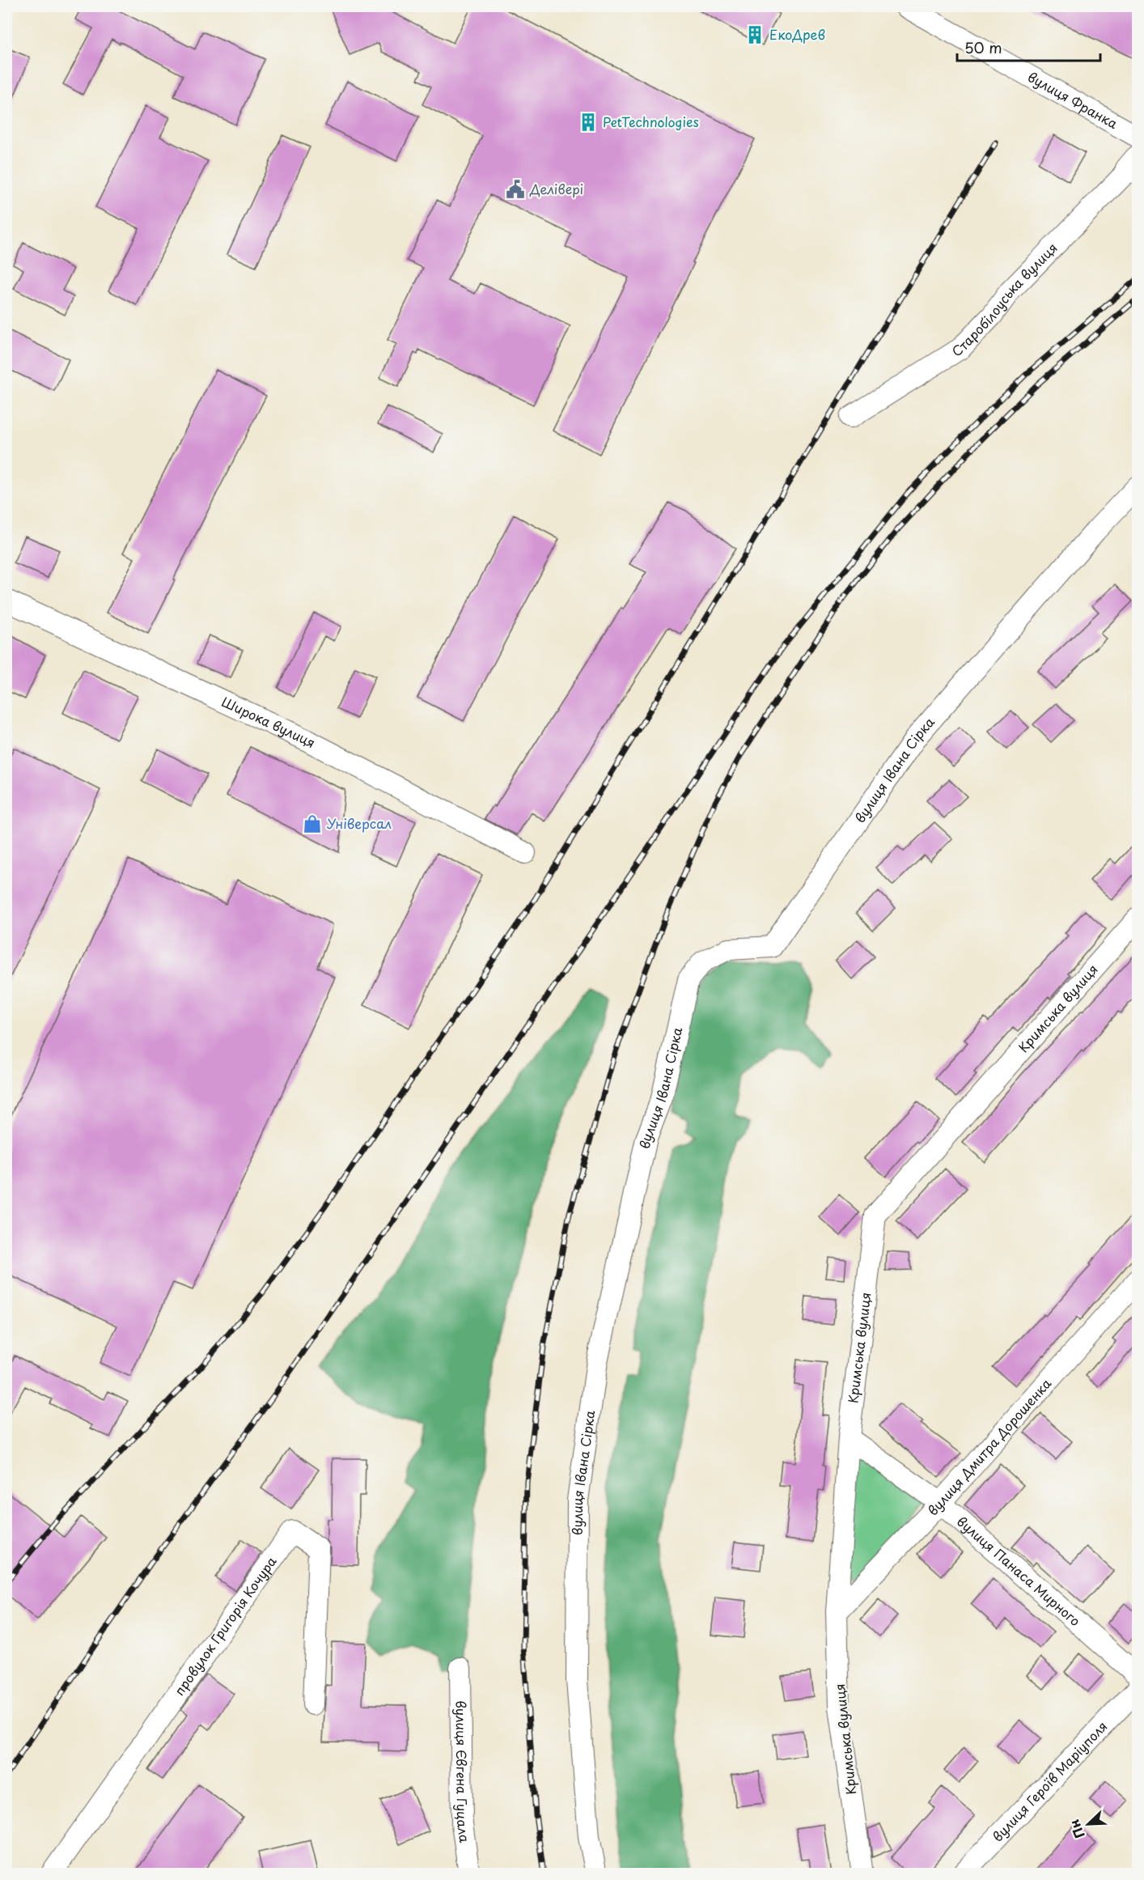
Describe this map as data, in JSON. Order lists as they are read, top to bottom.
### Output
{
  "streets": {
    "street": [
      "вулиця Франка",
      "Старобілоуська вулиця",
      "Широка вулиця",
      "вулиця Івана Сірка",
      "Кримська вулиця",
      "вулиця Дмитра Дорошенка",
      "вулиця Панаса Мирного",
      "провулок Григорія Кочура",
      "вулиця Євгена Гуцала",
      "вулиця Героїв Маріуполя"
    ]
  },
  "crossings": [
    ["Кримська вулиця", "вулиця Дмитра Дорошенка"],
    ["Кримська вулиця", "вулиця Панаса Мирного"],
    ["вулиця Дмитра Дорошенка", "вулиця Панаса Мирного"]
  ],
  "places": {
    "building": ["ЕкоДрев", "PetTechnologies"],
    "public building": ["Делівері"],
    "shop": ["Універсал"]
  },
  "scale_bar": "50 m",
  "north": "bottom left"
}
